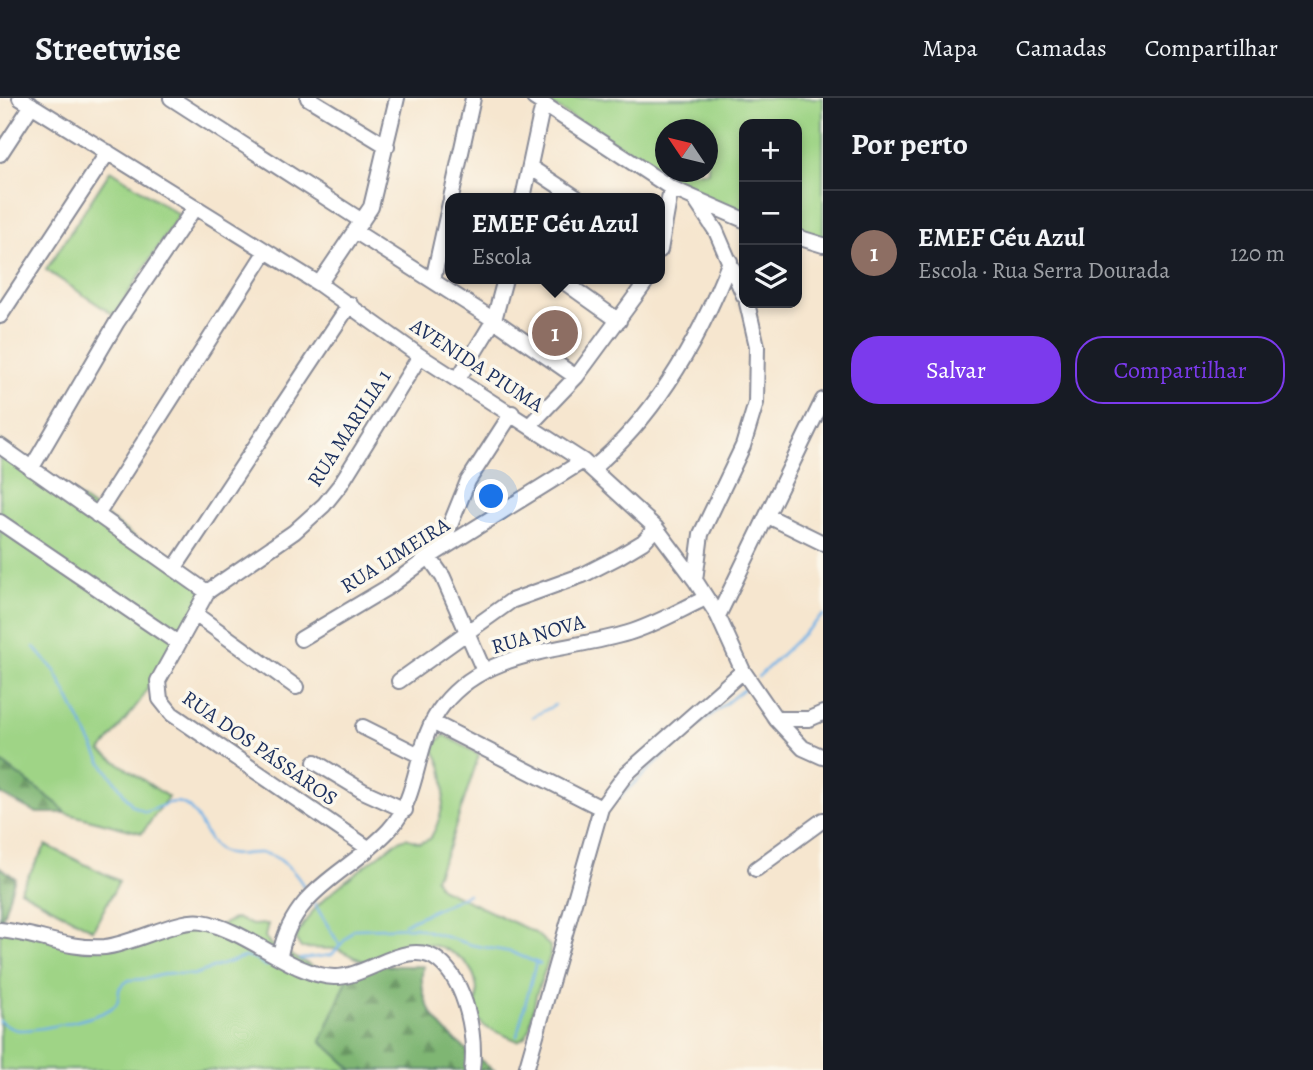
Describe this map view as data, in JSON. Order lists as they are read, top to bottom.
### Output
{
  "streets": {
    "street": [
      "AVENIDA PIUMA",
      "RUA MARILIA 1",
      "RUA LIMEIRA",
      "RUA NOVA",
      "RUA DOS PÁSSAROS"
    ]
  },
  "crossings": [
    ["AVENIDA PIUMA", "RUA MARILIA 1"],
    ["AVENIDA PIUMA", "RUA LIMEIRA"],
    ["AVENIDA PIUMA", "RUA NOVA"],
    ["RUA MARILIA 1", "RUA DOS PÁSSAROS"],
    ["RUA NOVA", "RUA DOS PÁSSAROS"]
  ],
  "north": "top left",
  "page": {
    "header": "Streetwise",
    "nav": ["Mapa", "Camadas", "Compartilhar"],
    "heading": "Por perto",
    "map_buttons": ["+", "−"],
    "list": [
      {
        "mark": "1",
        "name": "EMEF Céu Azul",
        "note": "Escola · Rua Serra Dourada",
        "value": "120 m"
      }
    ],
    "popup": ["EMEF Céu Azul", "Escola"],
    "pins": "1",
    "buttons": ["Salvar", "Compartilhar"]
  }
}
